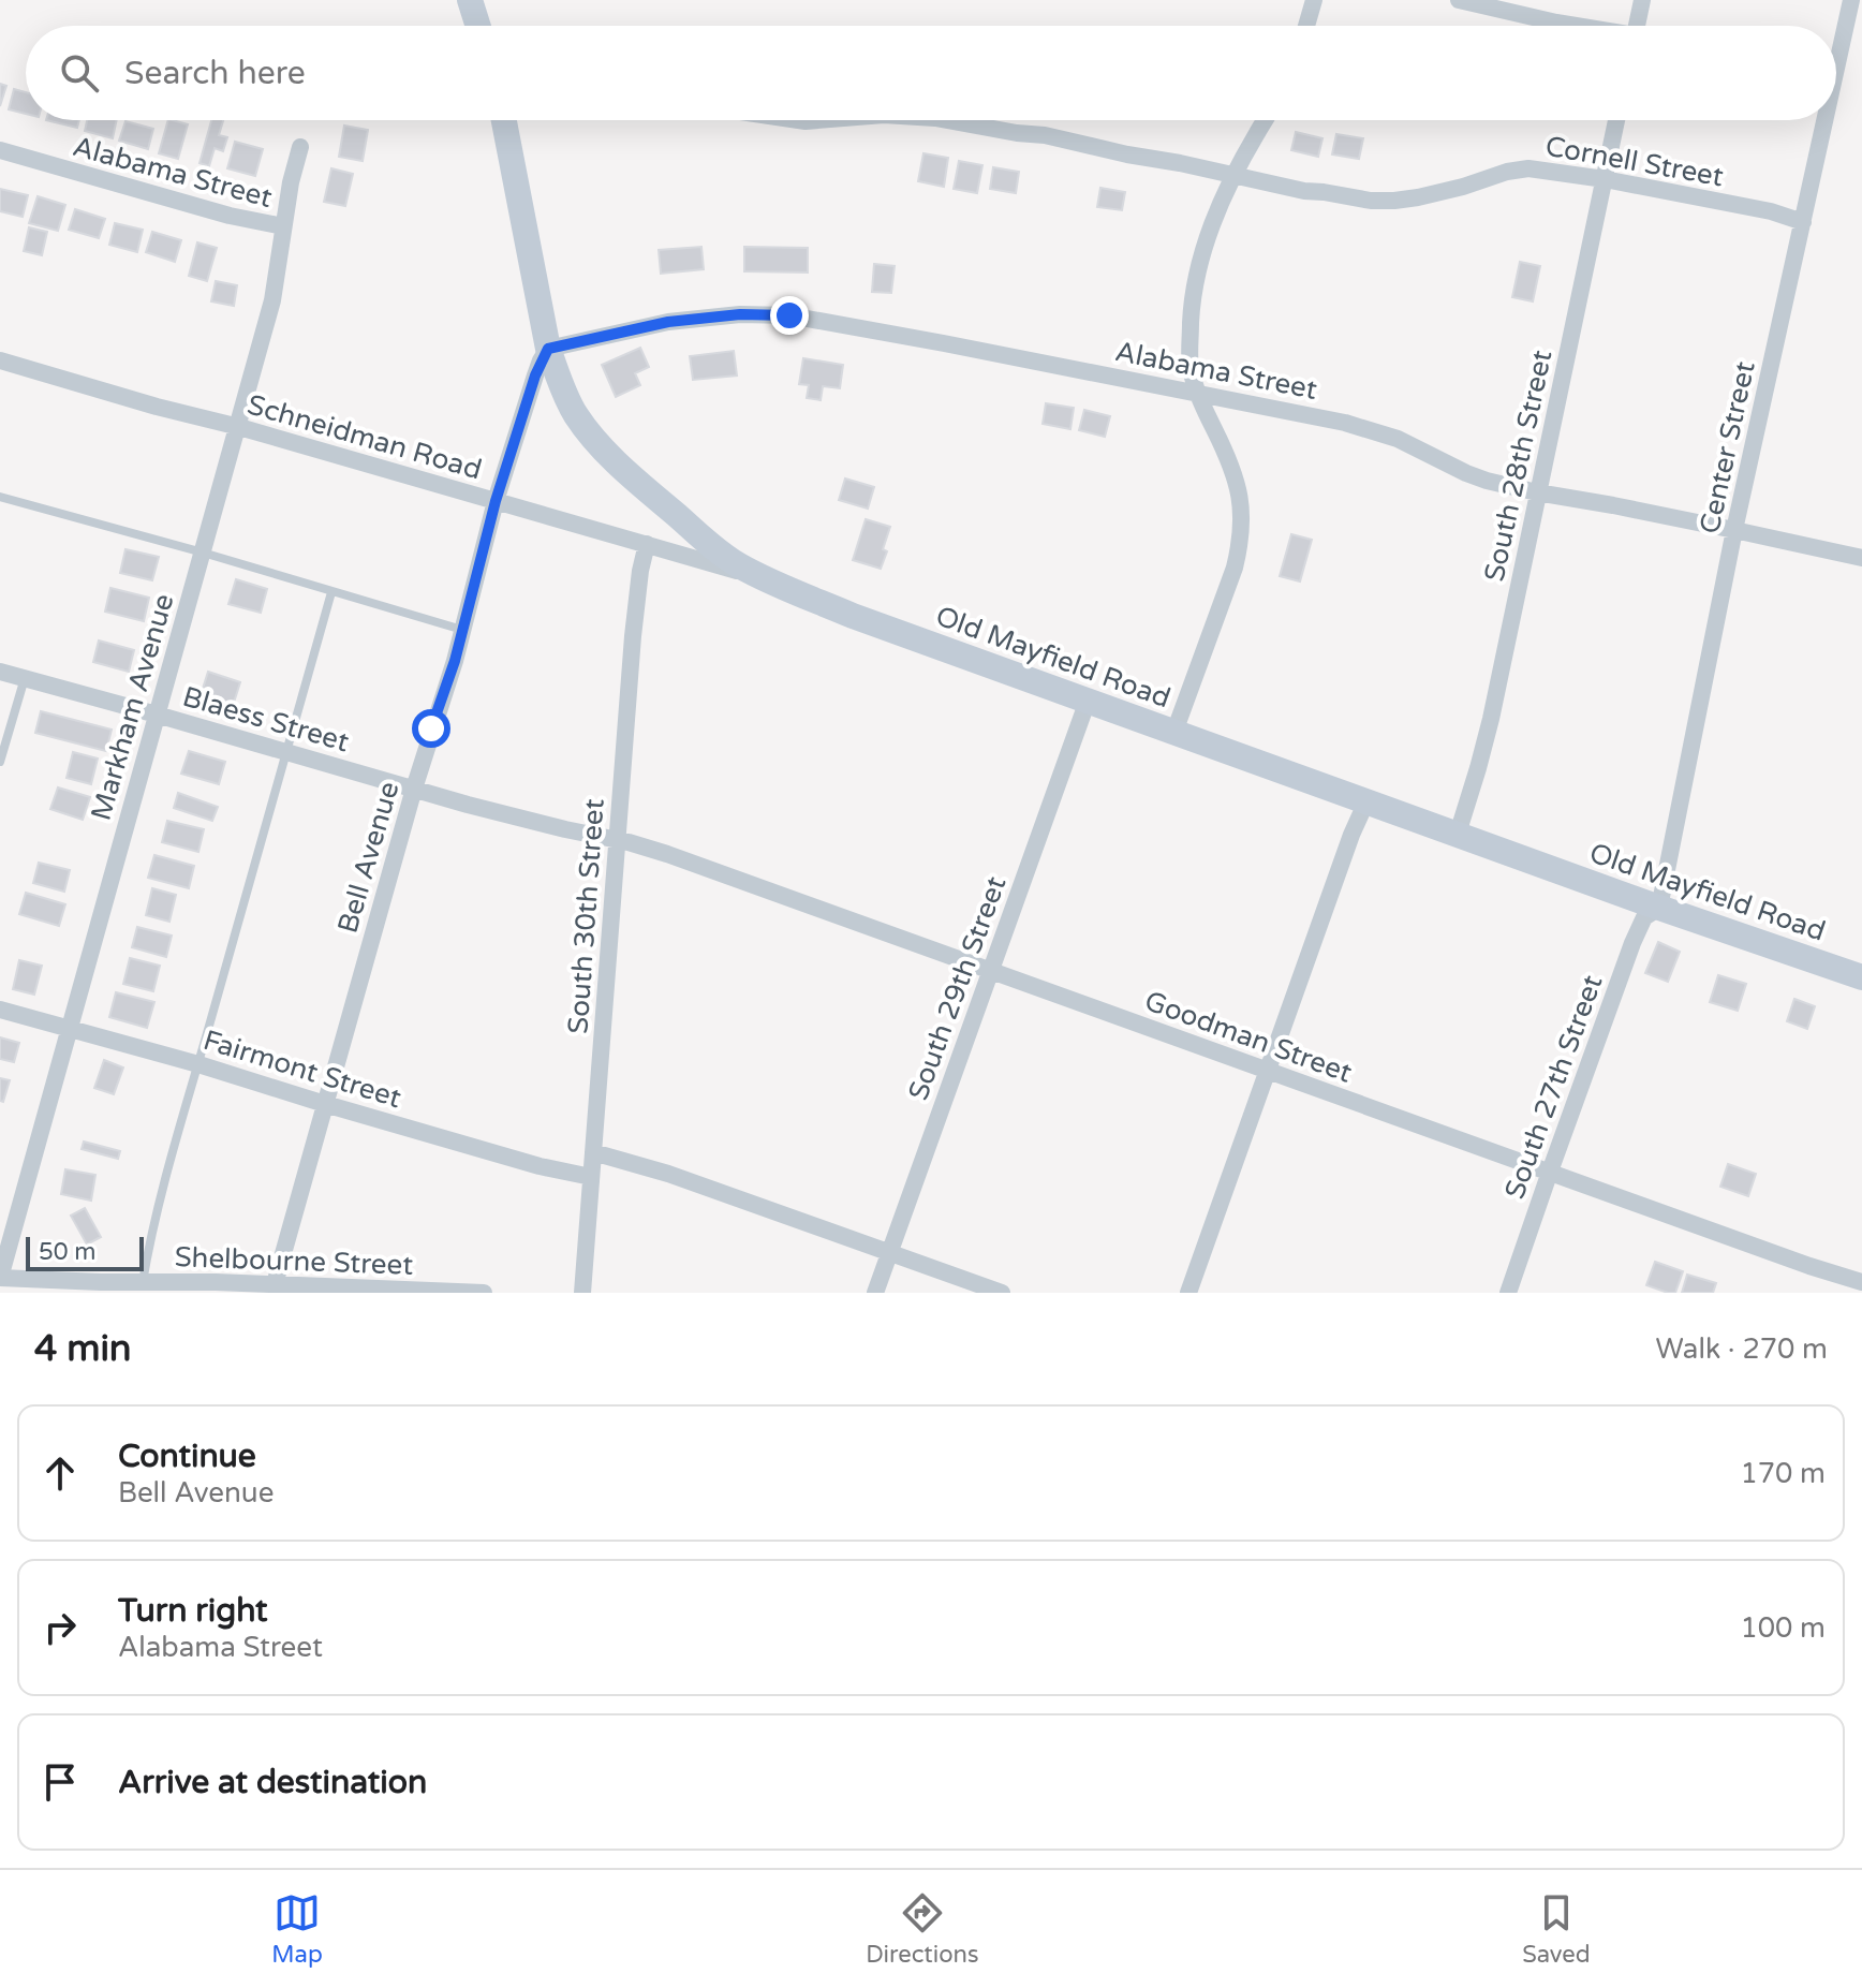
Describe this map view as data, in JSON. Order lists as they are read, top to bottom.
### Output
{
  "streets": {
    "main road": ["Old Mayfield Road"],
    "street": [
      "Cornell Street",
      "Alabama Street",
      "Schneidman Road",
      "Center Street",
      "South 28th Street",
      "Markham Avenue",
      "Blaess Street",
      "Bell Avenue",
      "South 30th Street",
      "South 29th Street",
      "Goodman Street",
      "Fairmont Street",
      "South 27th Street",
      "Shelbourne Street"
    ]
  },
  "crossings": [
    ["Cornell Street", "Center Street"],
    ["Cornell Street", "South 28th Street"],
    ["Alabama Street", "Center Street"],
    ["Alabama Street", "South 28th Street"],
    ["Alabama Street", "Old Mayfield Road"],
    ["Alabama Street", "Markham Avenue"],
    ["Alabama Street", "Bell Avenue"],
    ["Schneidman Road", "Old Mayfield Road"],
    ["Schneidman Road", "Markham Avenue"],
    ["Schneidman Road", "Bell Avenue"],
    ["Schneidman Road", "South 30th Street"],
    ["Center Street", "Old Mayfield Road"],
    ["Center Street", "South 27th Street"],
    ["South 28th Street", "Old Mayfield Road"],
    ["Old Mayfield Road", "Bell Avenue"],
    ["Old Mayfield Road", "South 29th Street"],
    ["Old Mayfield Road", "South 27th Street"],
    ["Markham Avenue", "Blaess Street"],
    ["Markham Avenue", "Fairmont Street"],
    ["Markham Avenue", "Shelbourne Street"],
    ["Blaess Street", "Bell Avenue"],
    ["Blaess Street", "South 30th Street"],
    ["Blaess Street", "Goodman Street"],
    ["Bell Avenue", "Fairmont Street"],
    ["Bell Avenue", "Shelbourne Street"],
    ["South 30th Street", "Goodman Street"],
    ["South 30th Street", "Fairmont Street"],
    ["South 29th Street", "Goodman Street"],
    ["Goodman Street", "South 27th Street"]
  ],
  "scale_bar": "50 m",
  "page": {
    "search": "Search here",
    "scale": "50 m",
    "heading": ["4 min", "Walk · 270 m"],
    "list": [
      ["Continue", "Bell Avenue", "170 m"],
      ["Turn right", "Alabama Street", "100 m"],
      "Arrive at destination"
    ],
    "nav": ["Map", "Directions", "Saved"]
  }
}
